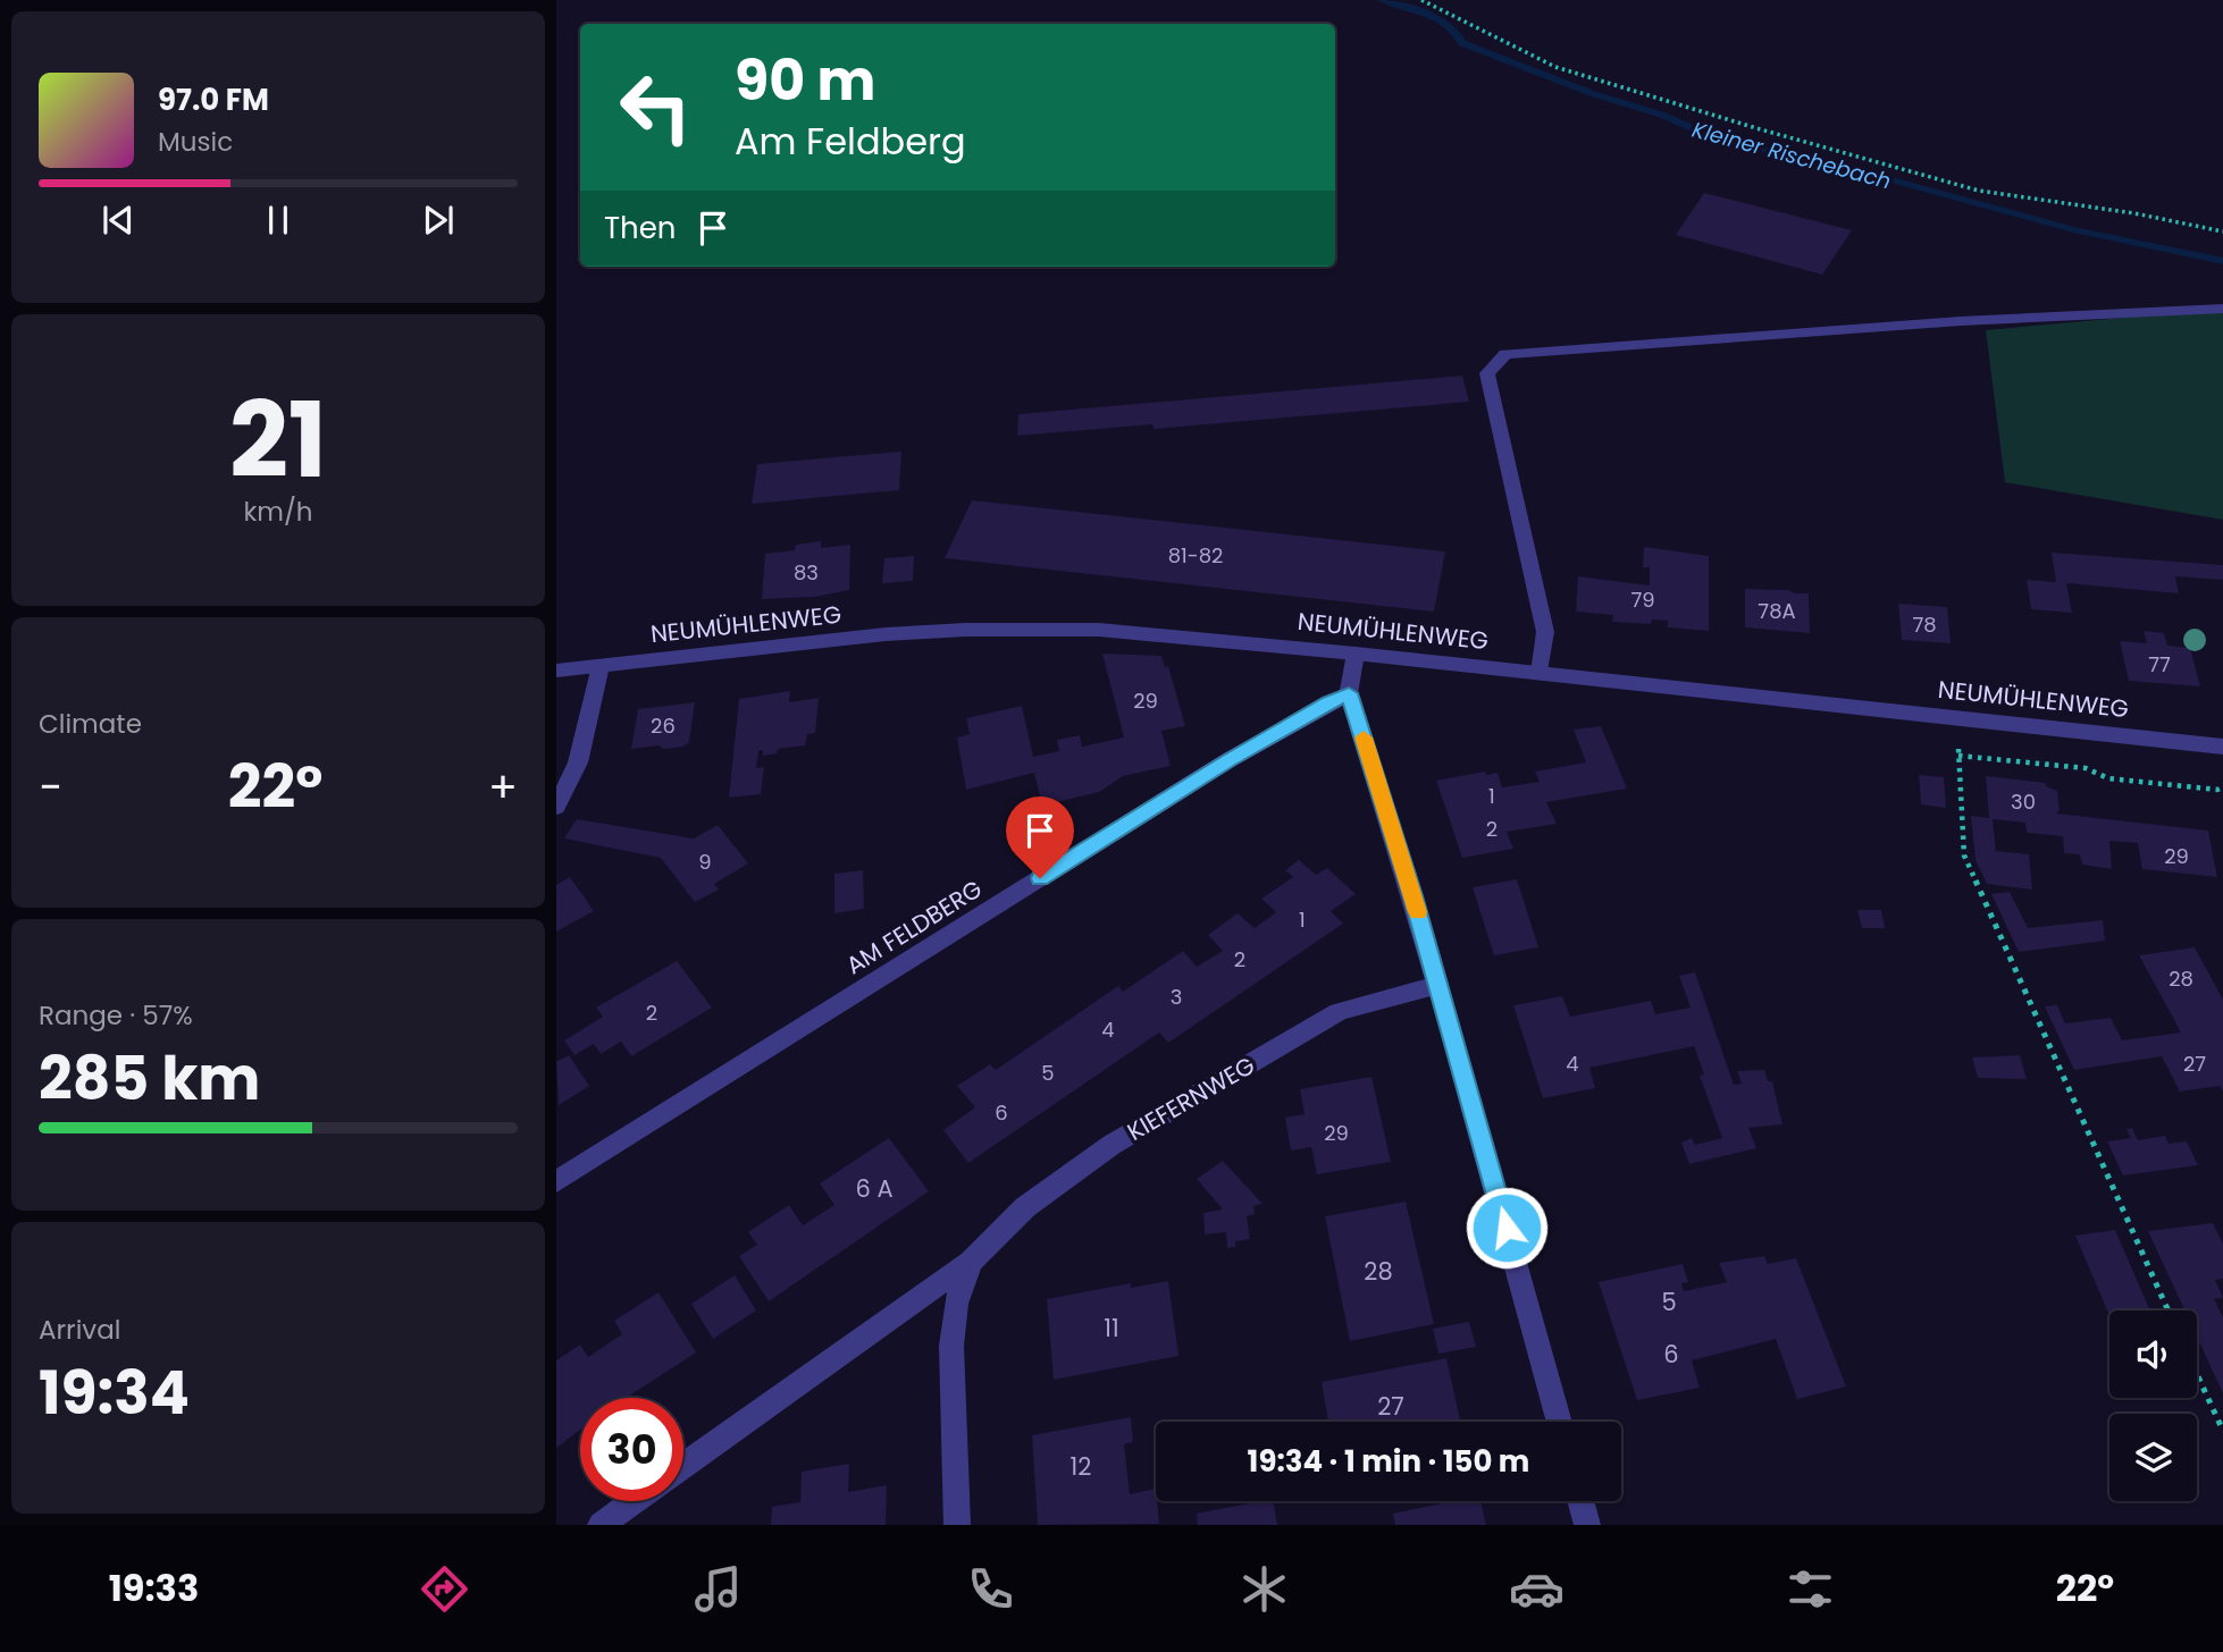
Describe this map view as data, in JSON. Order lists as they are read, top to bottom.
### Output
{
  "streets": {
    "street": ["NEUMÜHLENWEG", "AM FELDBERG", "KIEFERNWEG"]
  },
  "water": ["Kleiner Rischebach"],
  "house_numbers": [
    "81-82",
    "83",
    "79",
    "78A",
    "78",
    "77",
    "29",
    "26",
    "1",
    "30",
    "2",
    "29",
    "9",
    "1",
    "2",
    "28",
    "3",
    "2",
    "4",
    "4",
    "27",
    "5",
    "6",
    "29",
    "6 A",
    "28",
    "5",
    "11",
    "6",
    "27",
    "12"
  ],
  "page": {
    "turn": ["90 m", "Am Feldberg"],
    "song": ["97.0 FM", "Music"],
    "then": "Then",
    "tile": [
      ["21", "km/h"],
      "Climate",
      ["Range · 57%", "285 km"],
      ["Arrival", "19:34"]
    ],
    "heat": ["−", "22°", "+"],
    "limit": "30",
    "trip": "19:34 · 1 min · 150 m",
    "tabs": ["19:33", "22°"]
  }
}
